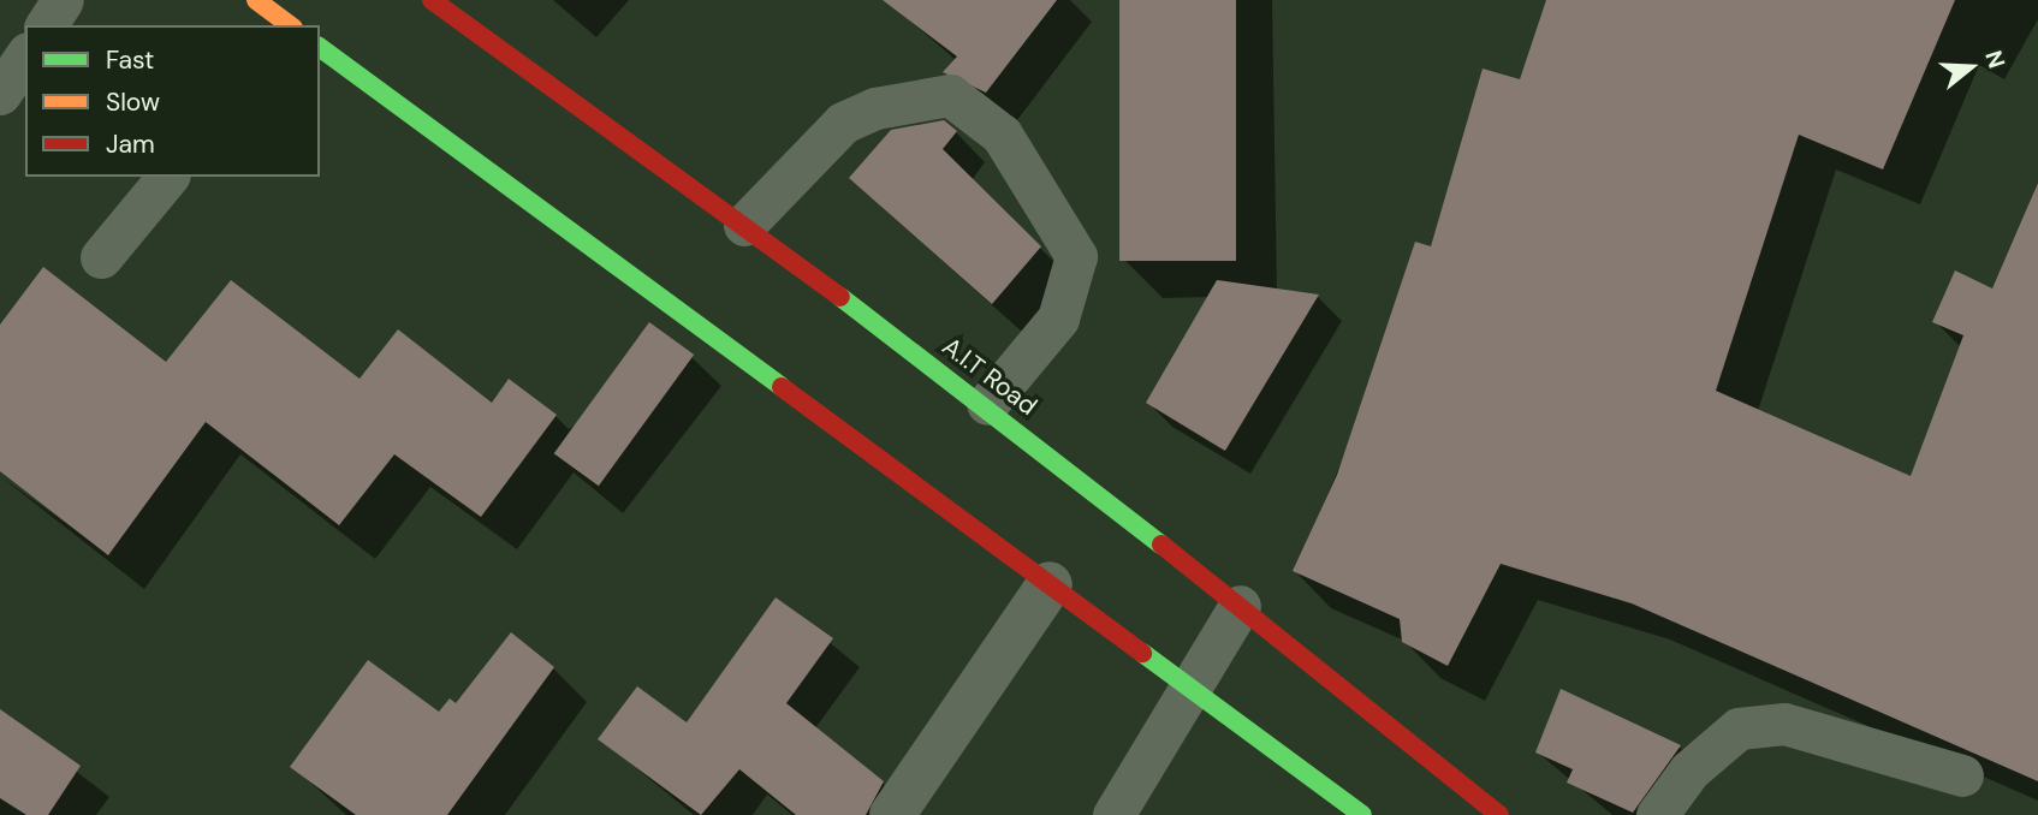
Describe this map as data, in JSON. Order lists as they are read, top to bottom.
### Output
{
  "streets": {
    "street": ["A.I.T Road"]
  },
  "legend": ["Fast", "Slow", "Jam"],
  "north": "right"
}
